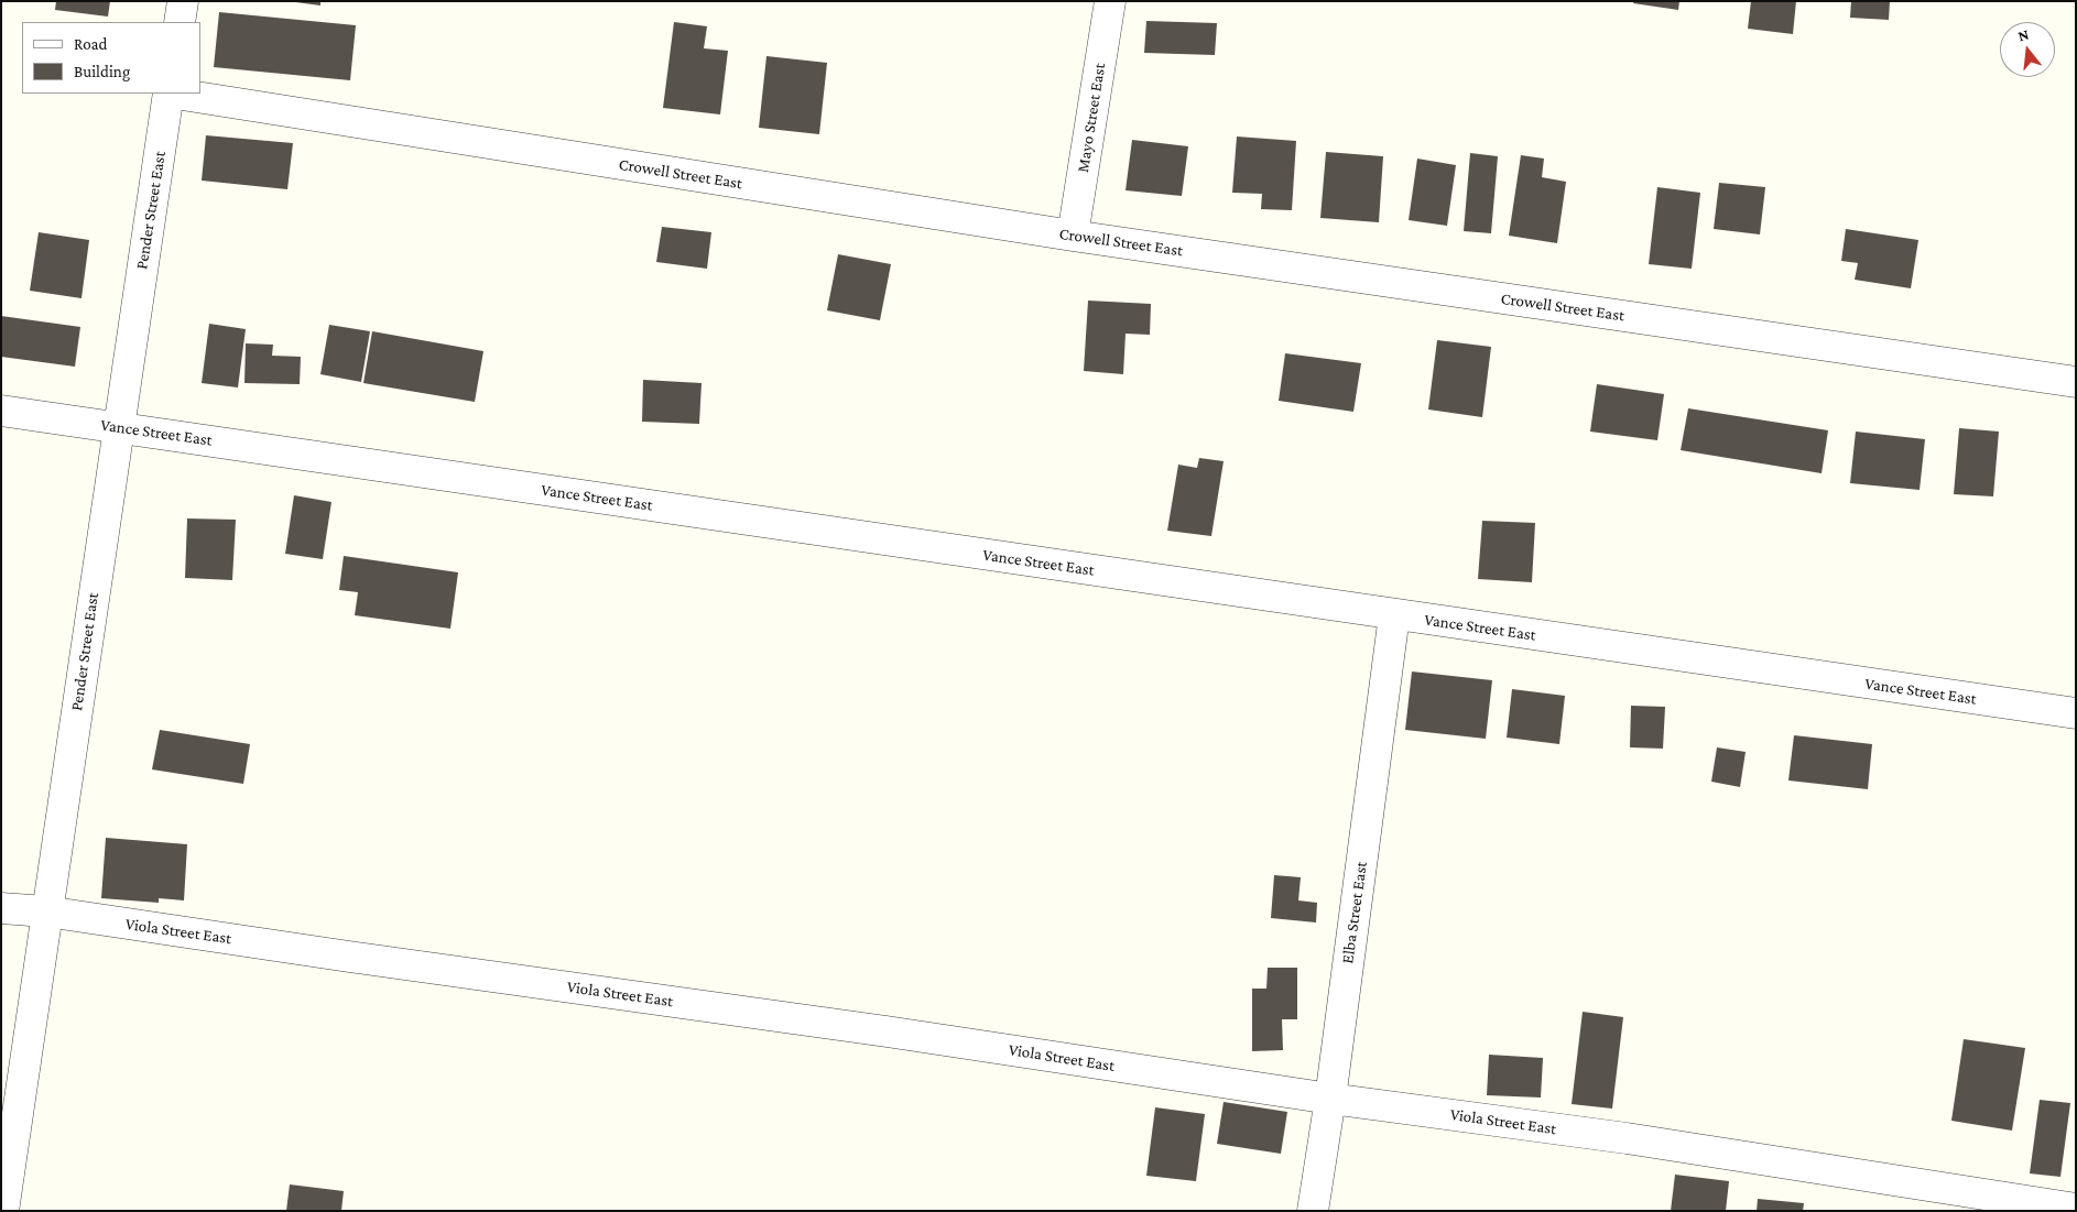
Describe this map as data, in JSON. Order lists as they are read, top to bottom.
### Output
{
  "streets": {
    "street": [
      "Mayo Street East",
      "Crowell Street East",
      "Pender Street East",
      "Vance Street East",
      "Elba Street East",
      "Viola Street East"
    ]
  },
  "crossings": [
    ["Mayo Street East", "Crowell Street East"],
    ["Pender Street East", "Vance Street East"],
    ["Pender Street East", "Viola Street East"],
    ["Vance Street East", "Elba Street East"],
    ["Elba Street East", "Viola Street East"]
  ],
  "legend": ["Road", "Building"],
  "north": "top"
}
